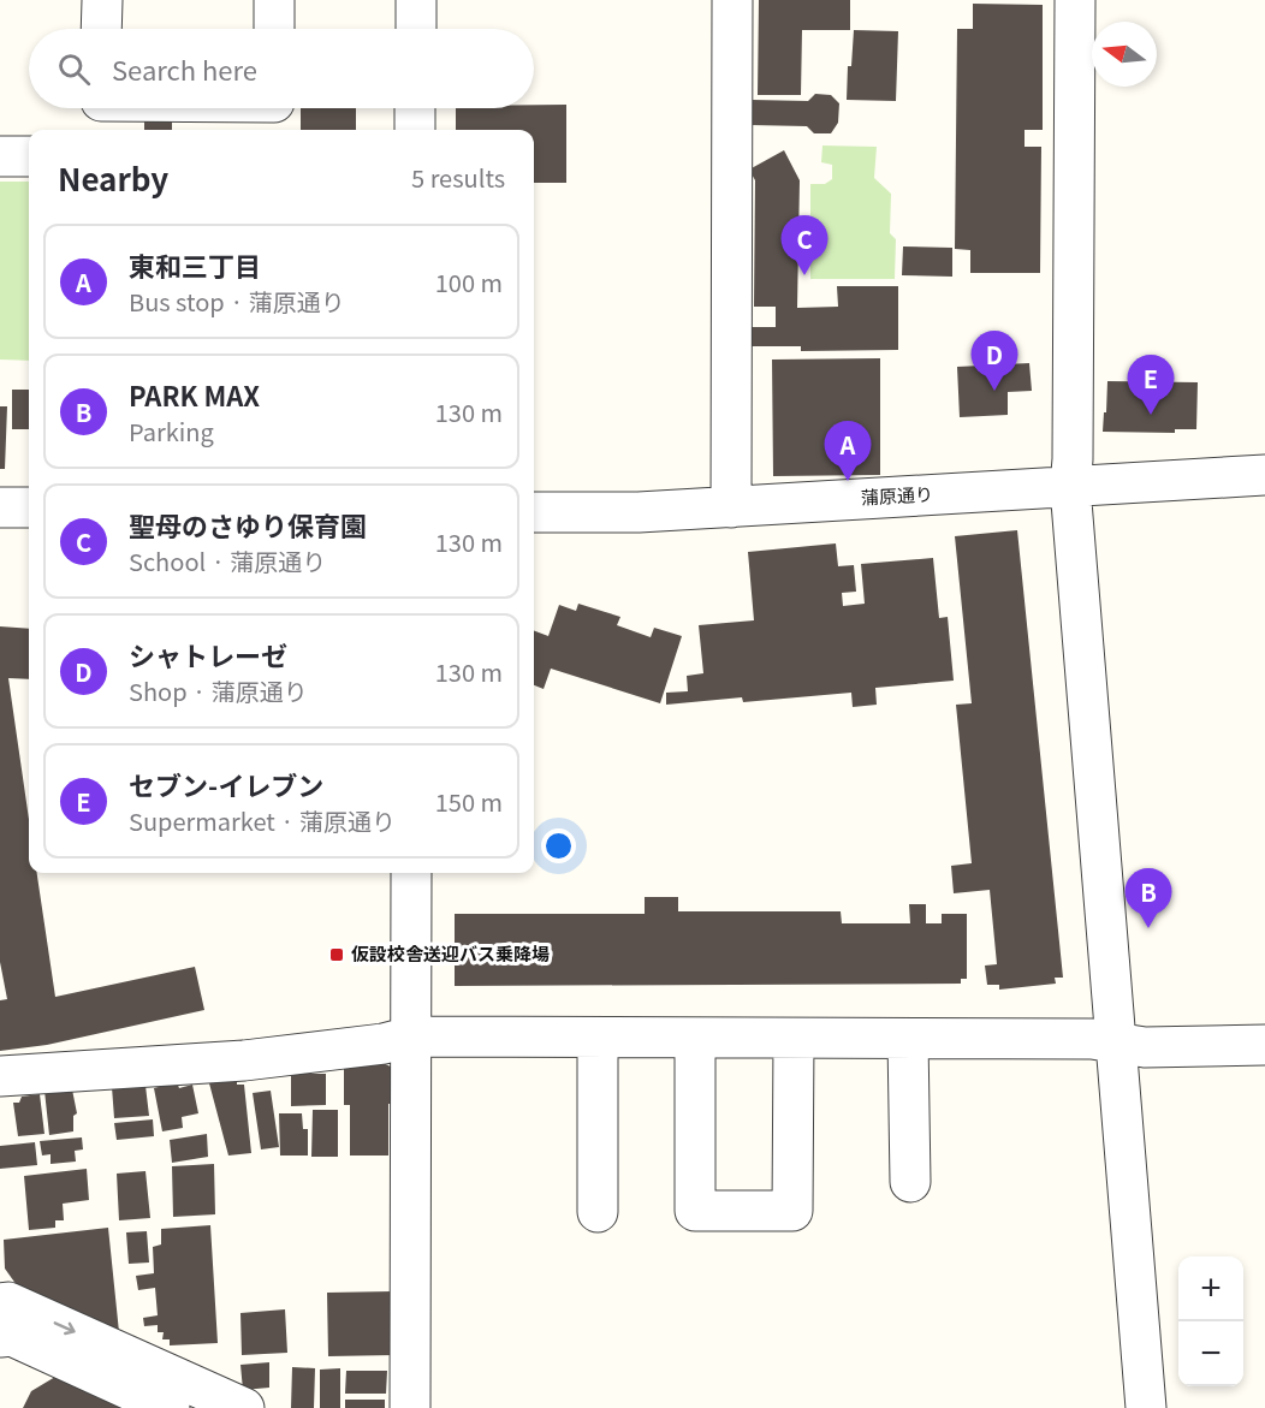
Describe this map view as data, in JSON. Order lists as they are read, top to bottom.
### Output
{
  "streets": {
    "street": ["蒲原通り"]
  },
  "places": {
    "transit": ["仮設校舎送迎バス乗降場"]
  },
  "north": "left",
  "page": {
    "search": "Search here",
    "heading": ["Nearby", "5 results"],
    "pins": [
      "C",
      "D",
      "E",
      "A",
      "B"
    ],
    "list": [
      {
        "mark": "A",
        "name": "東和三丁目",
        "note": "Bus stop · 蒲原通り",
        "value": "100 m"
      },
      {
        "mark": "B",
        "name": "PARK MAX",
        "note": "Parking",
        "value": "130 m"
      },
      {
        "mark": "C",
        "name": "聖母のさゆり保育園",
        "note": "School · 蒲原通り",
        "value": "130 m"
      },
      {
        "mark": "D",
        "name": "シャトレーゼ",
        "note": "Shop · 蒲原通り",
        "value": "130 m"
      },
      {
        "mark": "E",
        "name": "セブン-イレブン",
        "note": "Supermarket · 蒲原通り",
        "value": "150 m"
      }
    ],
    "map_buttons": ["+", "−"]
  }
}
